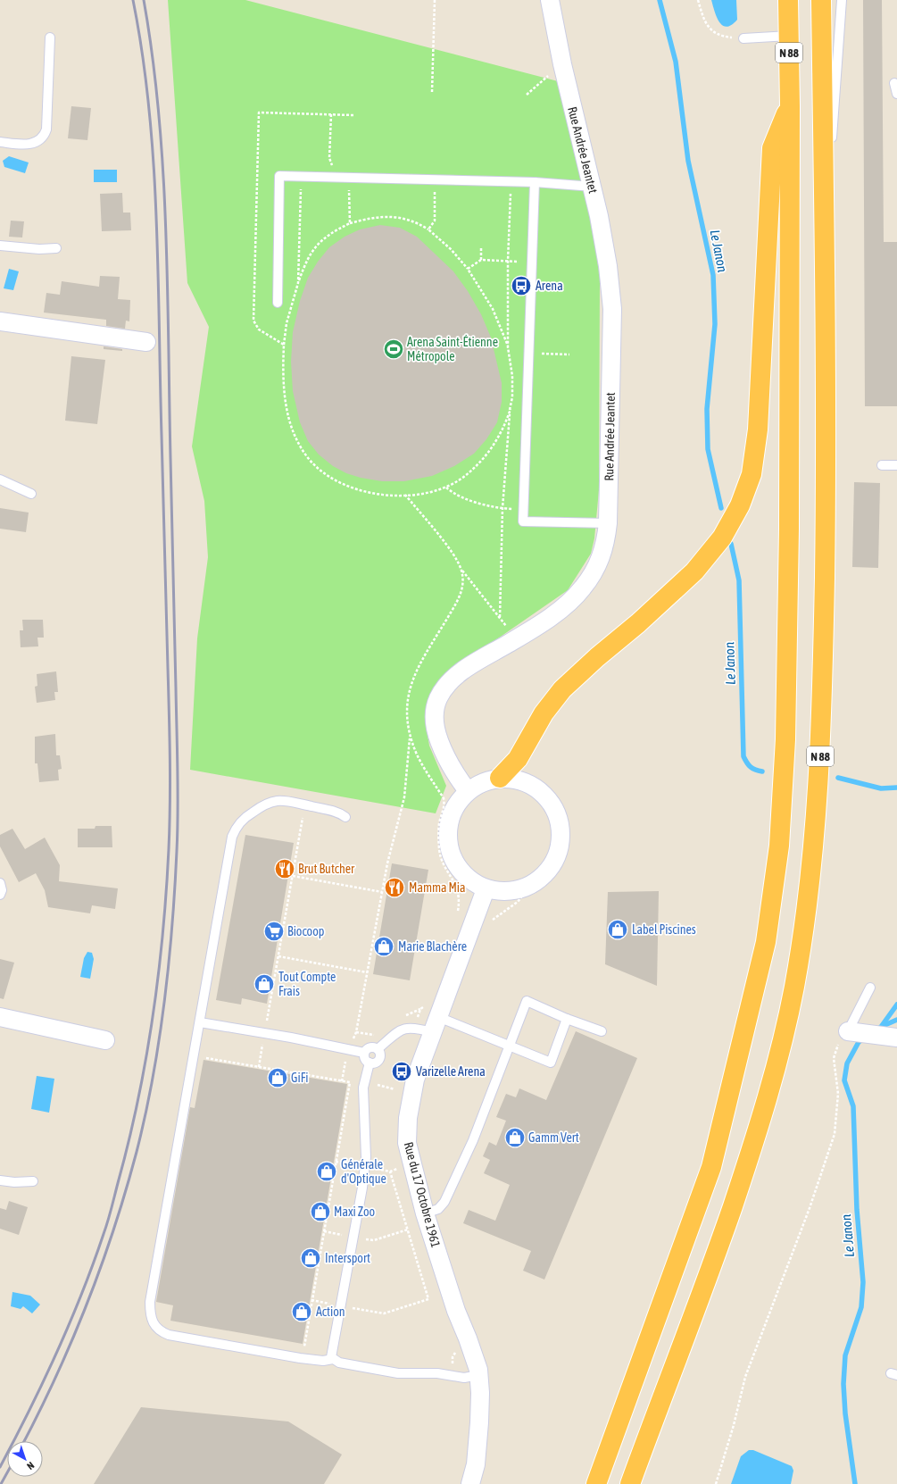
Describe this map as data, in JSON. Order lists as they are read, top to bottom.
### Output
{
  "streets": {
    "highway": ["N 88"],
    "street": ["Rue Andrée Jeantet", "Rue du 17 Octobre 1961"]
  },
  "crossings": [
    ["Rue Andrée Jeantet", "Rue du 17 Octobre 1961"]
  ],
  "water": ["Le Janon"],
  "places": {
    "bus stop": ["Arena", "Varizelle Arena"],
    "sports": ["Arena Saint-Étienne Métropole"],
    "restaurant": ["Brut Butcher", "Mamma Mia"],
    "shop": [
      "Label Piscines",
      "Marie Blachère",
      "Tout Compte Frais",
      "GiFi",
      "Gamm Vert",
      "Générale d'Optique",
      "Maxi Zoo",
      "Intersport",
      "Action"
    ],
    "supermarket": ["Biocoop"]
  },
  "north": "bottom right"
}
